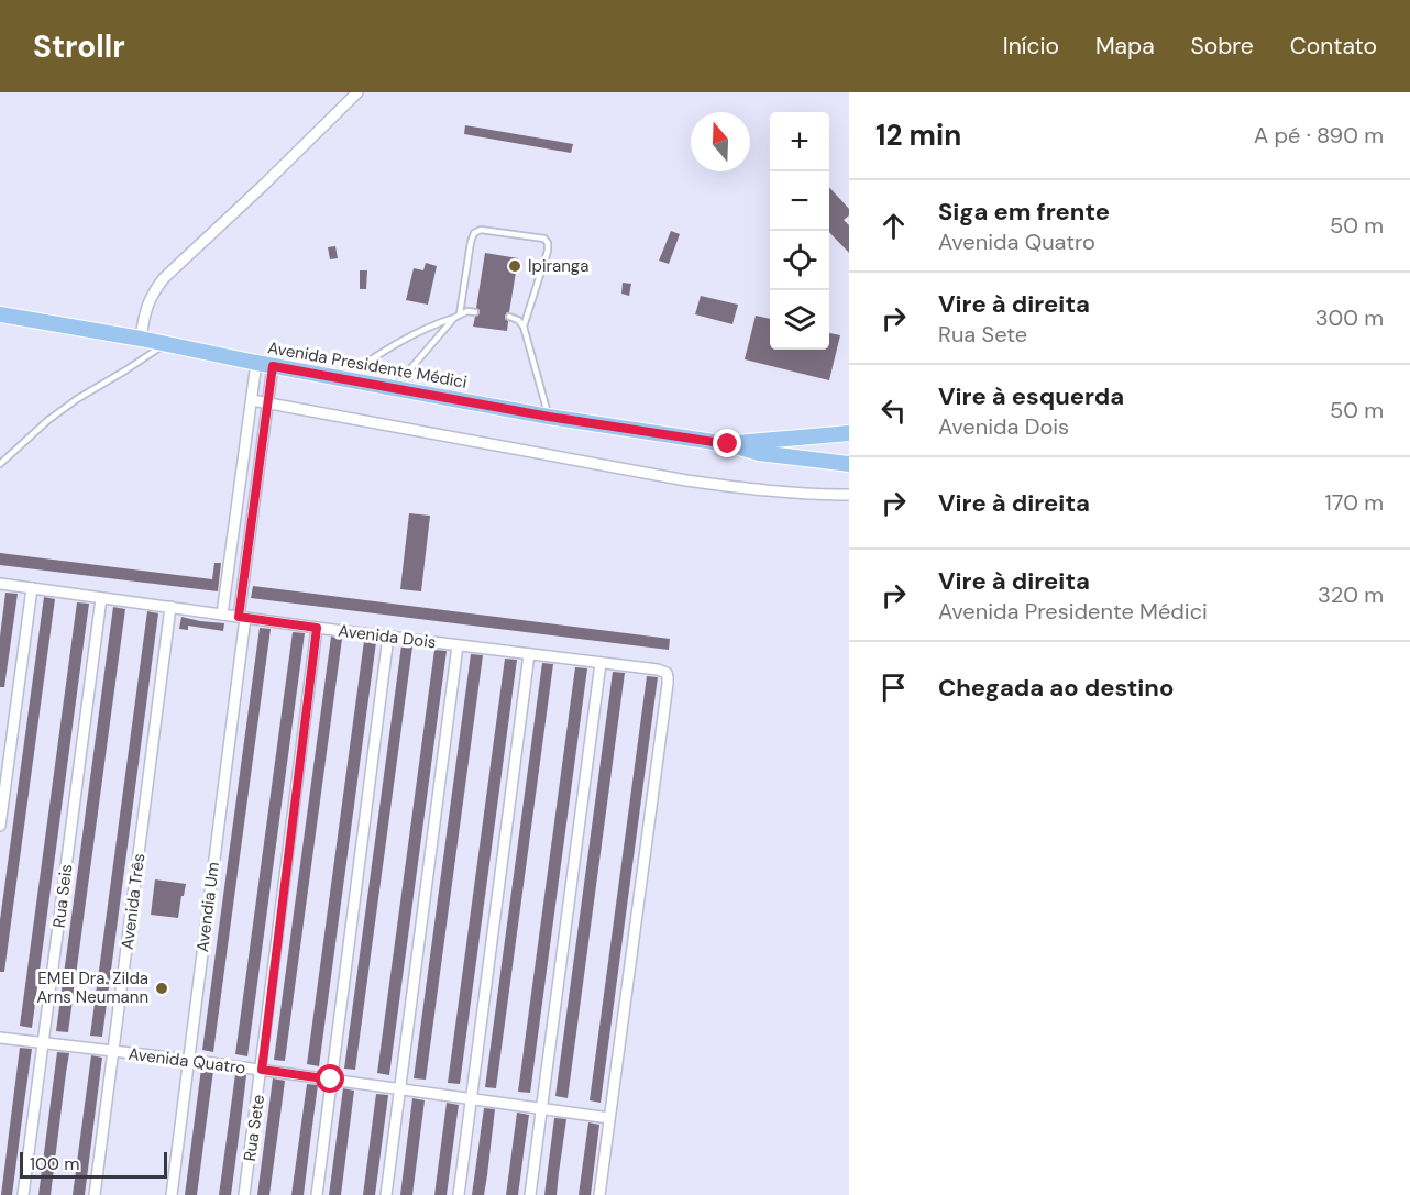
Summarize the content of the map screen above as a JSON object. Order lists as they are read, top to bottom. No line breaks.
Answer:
{"streets":{"main road":["Avenida Presidente Médici"],"street":["Avenida Dois","Rua Seis","Avenida Três","Avendia Um","Avenida Quatro","Rua Sete"]},"crossings":[["Avenida Presidente Médici","Avendia Um"],["Avenida Dois","Rua Seis"],["Avenida Dois","Avenida Três"],["Avenida Dois","Avendia Um"],["Avenida Dois","Avenida Quatro"],["Avenida Dois","Rua Sete"],["Rua Seis","Avenida Quatro"],["Avenida Três","Avenida Quatro"],["Avendia Um","Avenida Quatro"],["Avenida Quatro","Rua Sete"]],"places":["Ipiranga","EMEI Dra. Zilda Arns Neumann"],"scale_bar":"100 m","north":"top","page":{"header":"Strollr","nav":["Início","Mapa","Sobre","Contato"],"heading":["12 min","A pé · 890 m"],"map_buttons":["+","−"],"list":[["Siga em frente","Avenida Quatro","50 m"],["Vire à direita","Rua Sete","300 m"],["Vire à esquerda","Avenida Dois","50 m"],["Vire à direita","170 m"],["Vire à direita","Avenida Presidente Médici","320 m"],"Chegada ao destino"],"scale":"100 m"}}
